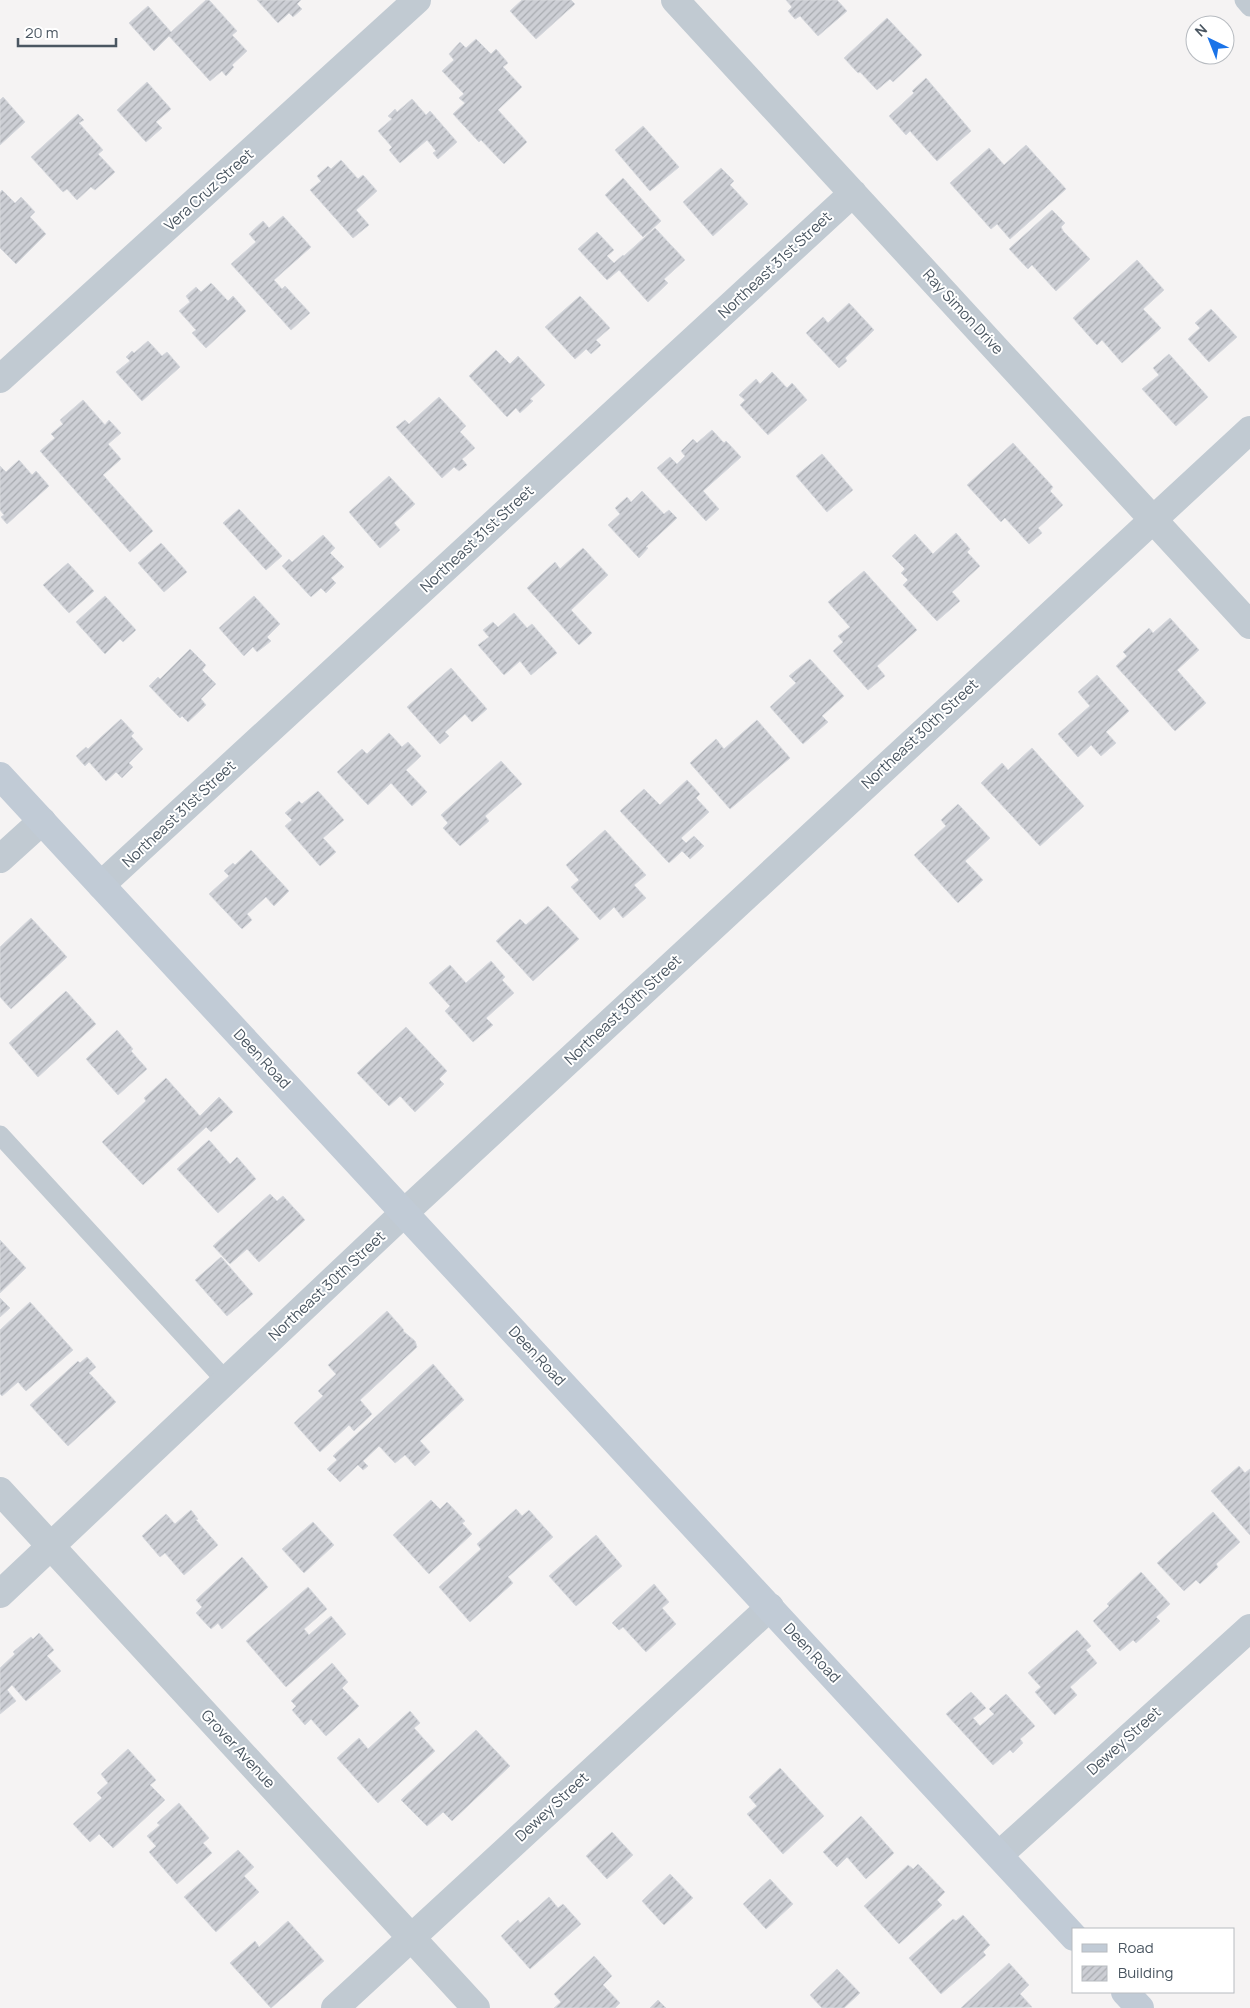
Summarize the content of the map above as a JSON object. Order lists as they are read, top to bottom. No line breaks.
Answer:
{"streets":{"street":["Vera Cruz Street","Northeast 31st Street","Ray Simon Drive","Northeast 30th Street","Deen Road","Dewey Street","Grover Avenue"]},"crossings":[["Northeast 31st Street","Ray Simon Drive"],["Northeast 31st Street","Deen Road"],["Ray Simon Drive","Northeast 30th Street"],["Northeast 30th Street","Deen Road"],["Northeast 30th Street","Grover Avenue"],["Deen Road","Dewey Street"],["Dewey Street","Grover Avenue"]],"legend":["Road","Building"],"scale_bar":"20 m","north":"top left"}
